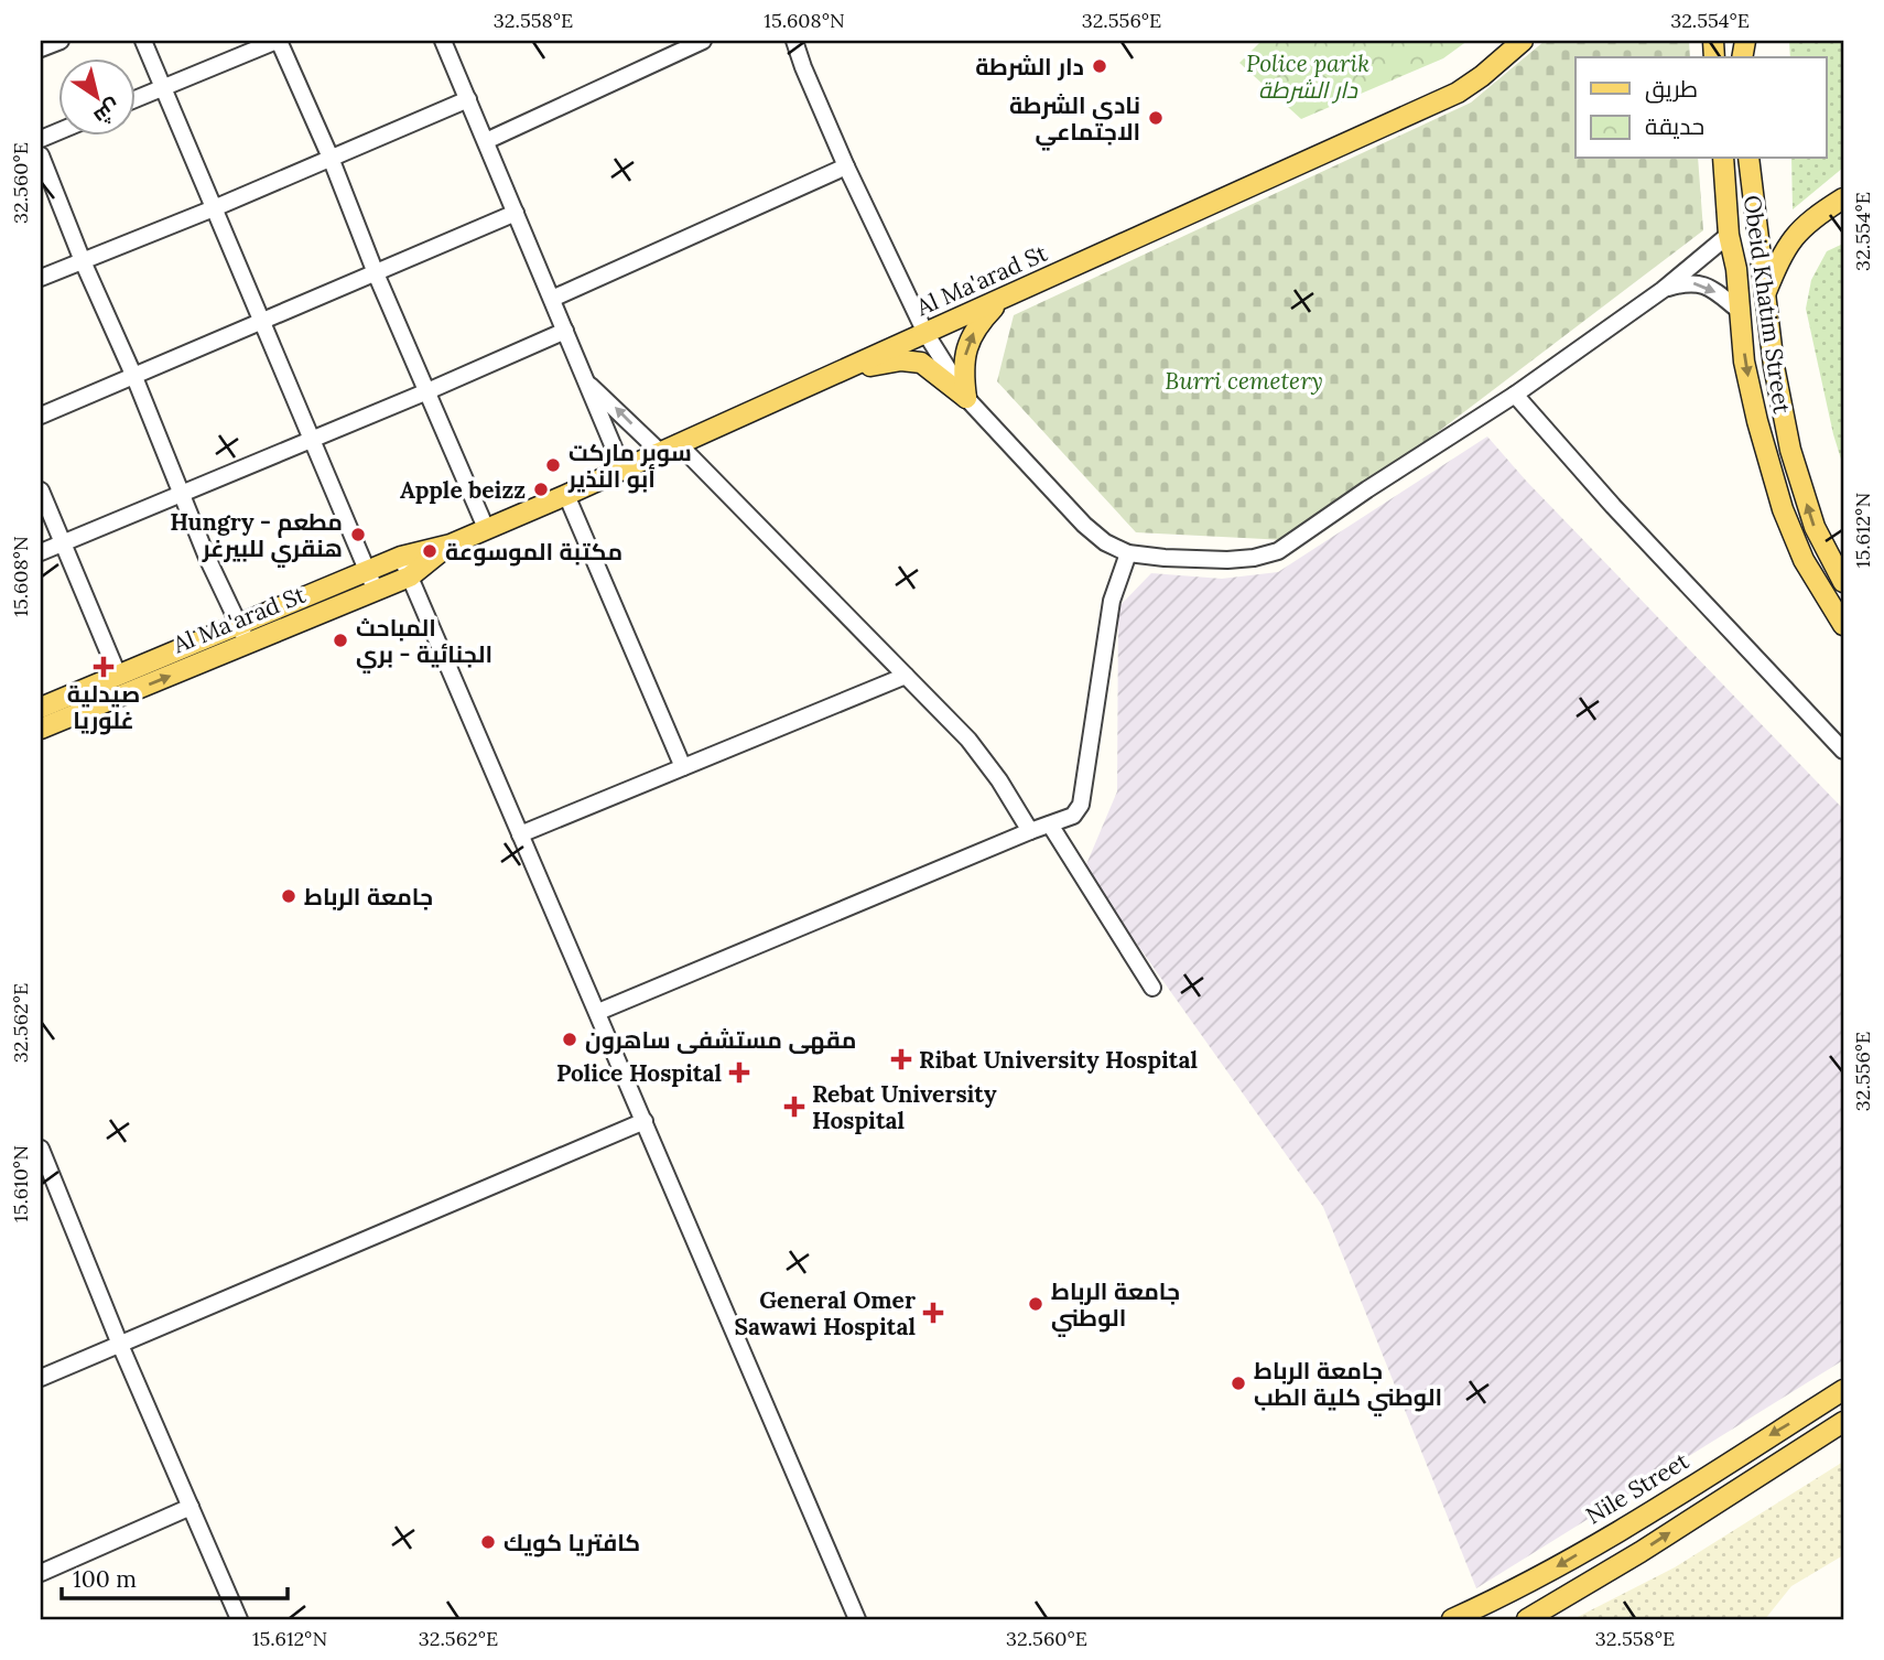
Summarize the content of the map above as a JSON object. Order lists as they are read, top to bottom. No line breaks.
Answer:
{"streets":{"main road":["Al Ma'arad St","Obeid Khatim Street","Nile Street"]},"parks":["Police parik دار الشرطة","Burri cemetery"],"places":{"other":["دار الشرطة","نادي الشرطة الاجتماعي","سوبر ماركت أبو النذير","Apple beizz","Hungry - مطعم هنقري للبيرغر","مكتبة الموسوعة","المباحث الجنائية - بري","جامعة الرباط","مقهى مستشفى ساهرون","جامعة الرباط الوطني","جامعة الرباط الوطني كلية الطب","كافتريا كويك"],"health":["صيدلية غلوريا","Ribat University Hospital","Police Hospital","Rebat University Hospital","General Omer Sawawi Hospital"]},"legend":["طريق","حديقة"],"scale_bar":"100 m","north":"bottom right","coordinates":["32.558°E","15.608°N","32.556°E","32.554°E","32.560°E","15.612°N","32.562°E","15.610°N"]}
